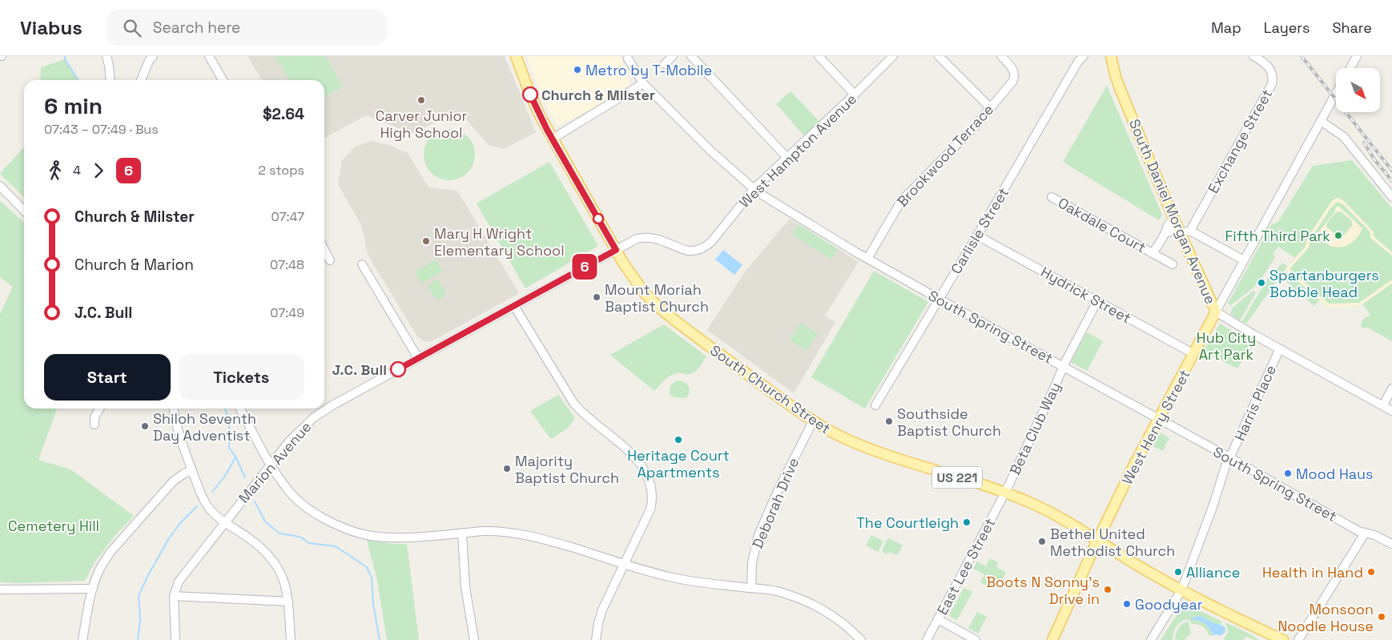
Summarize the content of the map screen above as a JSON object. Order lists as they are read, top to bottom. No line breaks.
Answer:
{"streets":{"main road":["South Daniel Morgan Avenue","South Church Street","West Henry Street","US 221"],"street":["Exchange Street","West Hampton Avenue","Brookwood Terrace","Oakdale Court","Carlisle Street","Hydrick Street","South Spring Street","Harris Place","Beta Club Way","Marion Avenue","Deborah Drive","East Lee Street"]},"crossings":[["Exchange Street","South Daniel Morgan Avenue"],["Exchange Street","Oakdale Court"],["West Hampton Avenue","South Spring Street"],["West Hampton Avenue","South Church Street"],["West Hampton Avenue","Marion Avenue"],["Brookwood Terrace","South Spring Street"],["South Daniel Morgan Avenue","Oakdale Court"],["South Daniel Morgan Avenue","Harris Place"],["South Daniel Morgan Avenue","West Henry Street"],["Carlisle Street","Hydrick Street"],["Carlisle Street","South Spring Street"],["Hydrick Street","West Henry Street"],["Hydrick Street","Beta Club Way"],["South Spring Street","Harris Place"],["South Spring Street","West Henry Street"],["South Spring Street","Beta Club Way"],["South Church Street","Harris Place"],["South Church Street","West Henry Street"],["South Church Street","Beta Club Way"],["South Church Street","Marion Avenue"],["South Church Street","Deborah Drive"],["South Church Street","East Lee Street"],["Beta Club Way","East Lee Street"]],"parks":["Hub City Art Park","Cemetery Hill"],"places":["Metro by T-Mobile","Church & Milster","Carver Junior High School","Fifth Third Park","Mary H Wright Elementary School","Spartanburgers Bobble Head","Mount Moriah Baptist Church","J.C. Bull","Southside Baptist Church","Shiloh Seventh Day Adventist","Heritage Court Apartments","Majority Baptist Church","Mood Haus","The Courtleigh","Bethel United Methodist Church","Alliance","Health in Hand","Boots N Sonny's Drive in","Goodyear","Monsoon Noodle House"],"lines":["bus line 6"],"north":"bottom right","page":{"header":"Viabus","search":"Search here","nav":["Map","Layers","Share"],"on_map":"6","heading":["6 min","07:43 – 07:49 · Bus","$2.64"],"legs":["4","6","2 stops"],"list":[{"name":"Church & Milster","value":"07:47"},{"name":"Church & Marion","value":"07:48"},{"name":"J.C. Bull","value":"07:49"}],"buttons":["Start","Tickets"]}}
